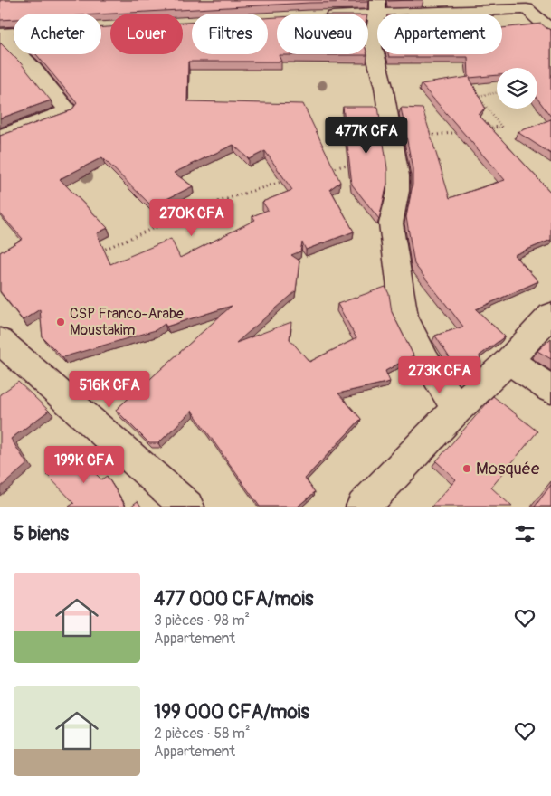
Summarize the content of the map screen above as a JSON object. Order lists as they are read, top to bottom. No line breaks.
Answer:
{"places":["CSP Franco-Arabe Moustakim","Mosquée"],"page":{"chip":["Acheter","Louer","Filtres","Nouveau","Appartement"],"price":["477K CFA","270K CFA","273K CFA","516K CFA","199K CFA"],"heading":"5 biens","list":[{"name":"477 000 CFA/mois","note":"3 pièces · 98 m² · Appartement"},{"name":"199 000 CFA/mois","note":"2 pièces · 58 m² · Appartement"}]}}
